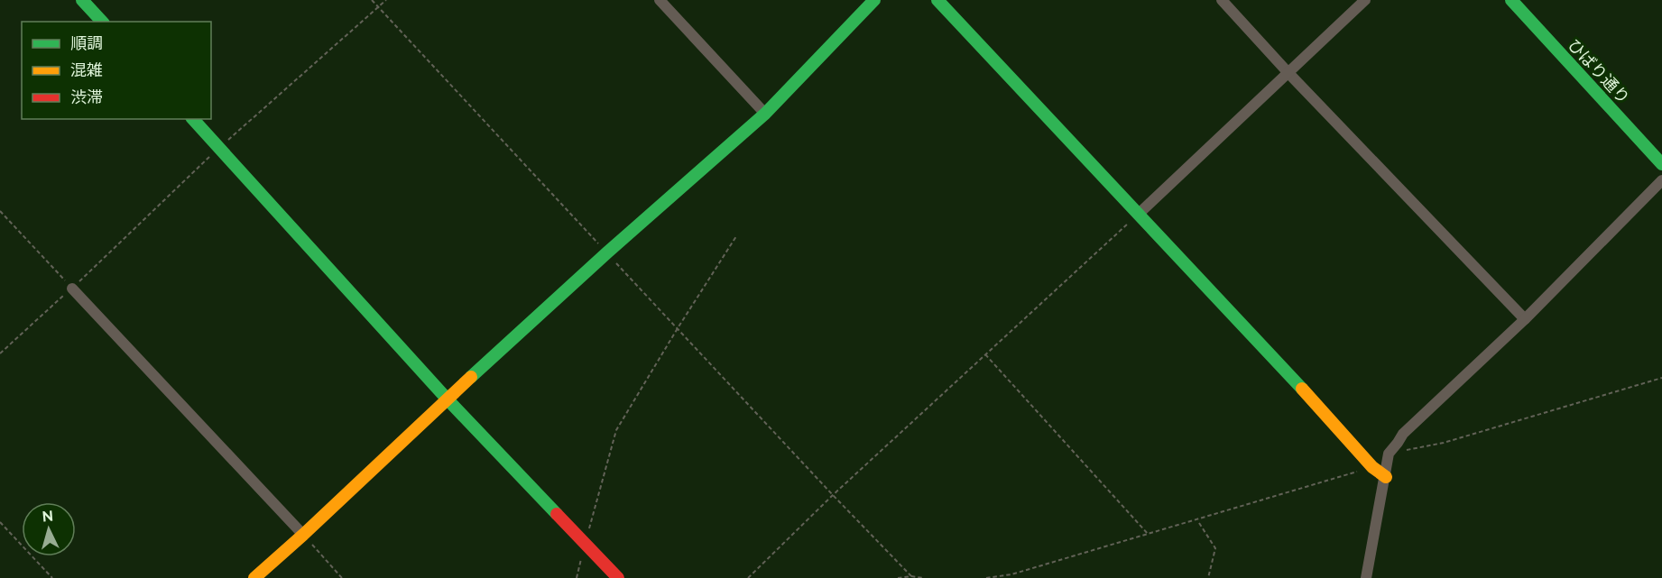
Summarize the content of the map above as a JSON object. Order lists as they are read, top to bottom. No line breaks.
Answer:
{"streets":{"street":["ひばり通り"]},"legend":["順調","混雑","渋滞"],"north":"top"}
